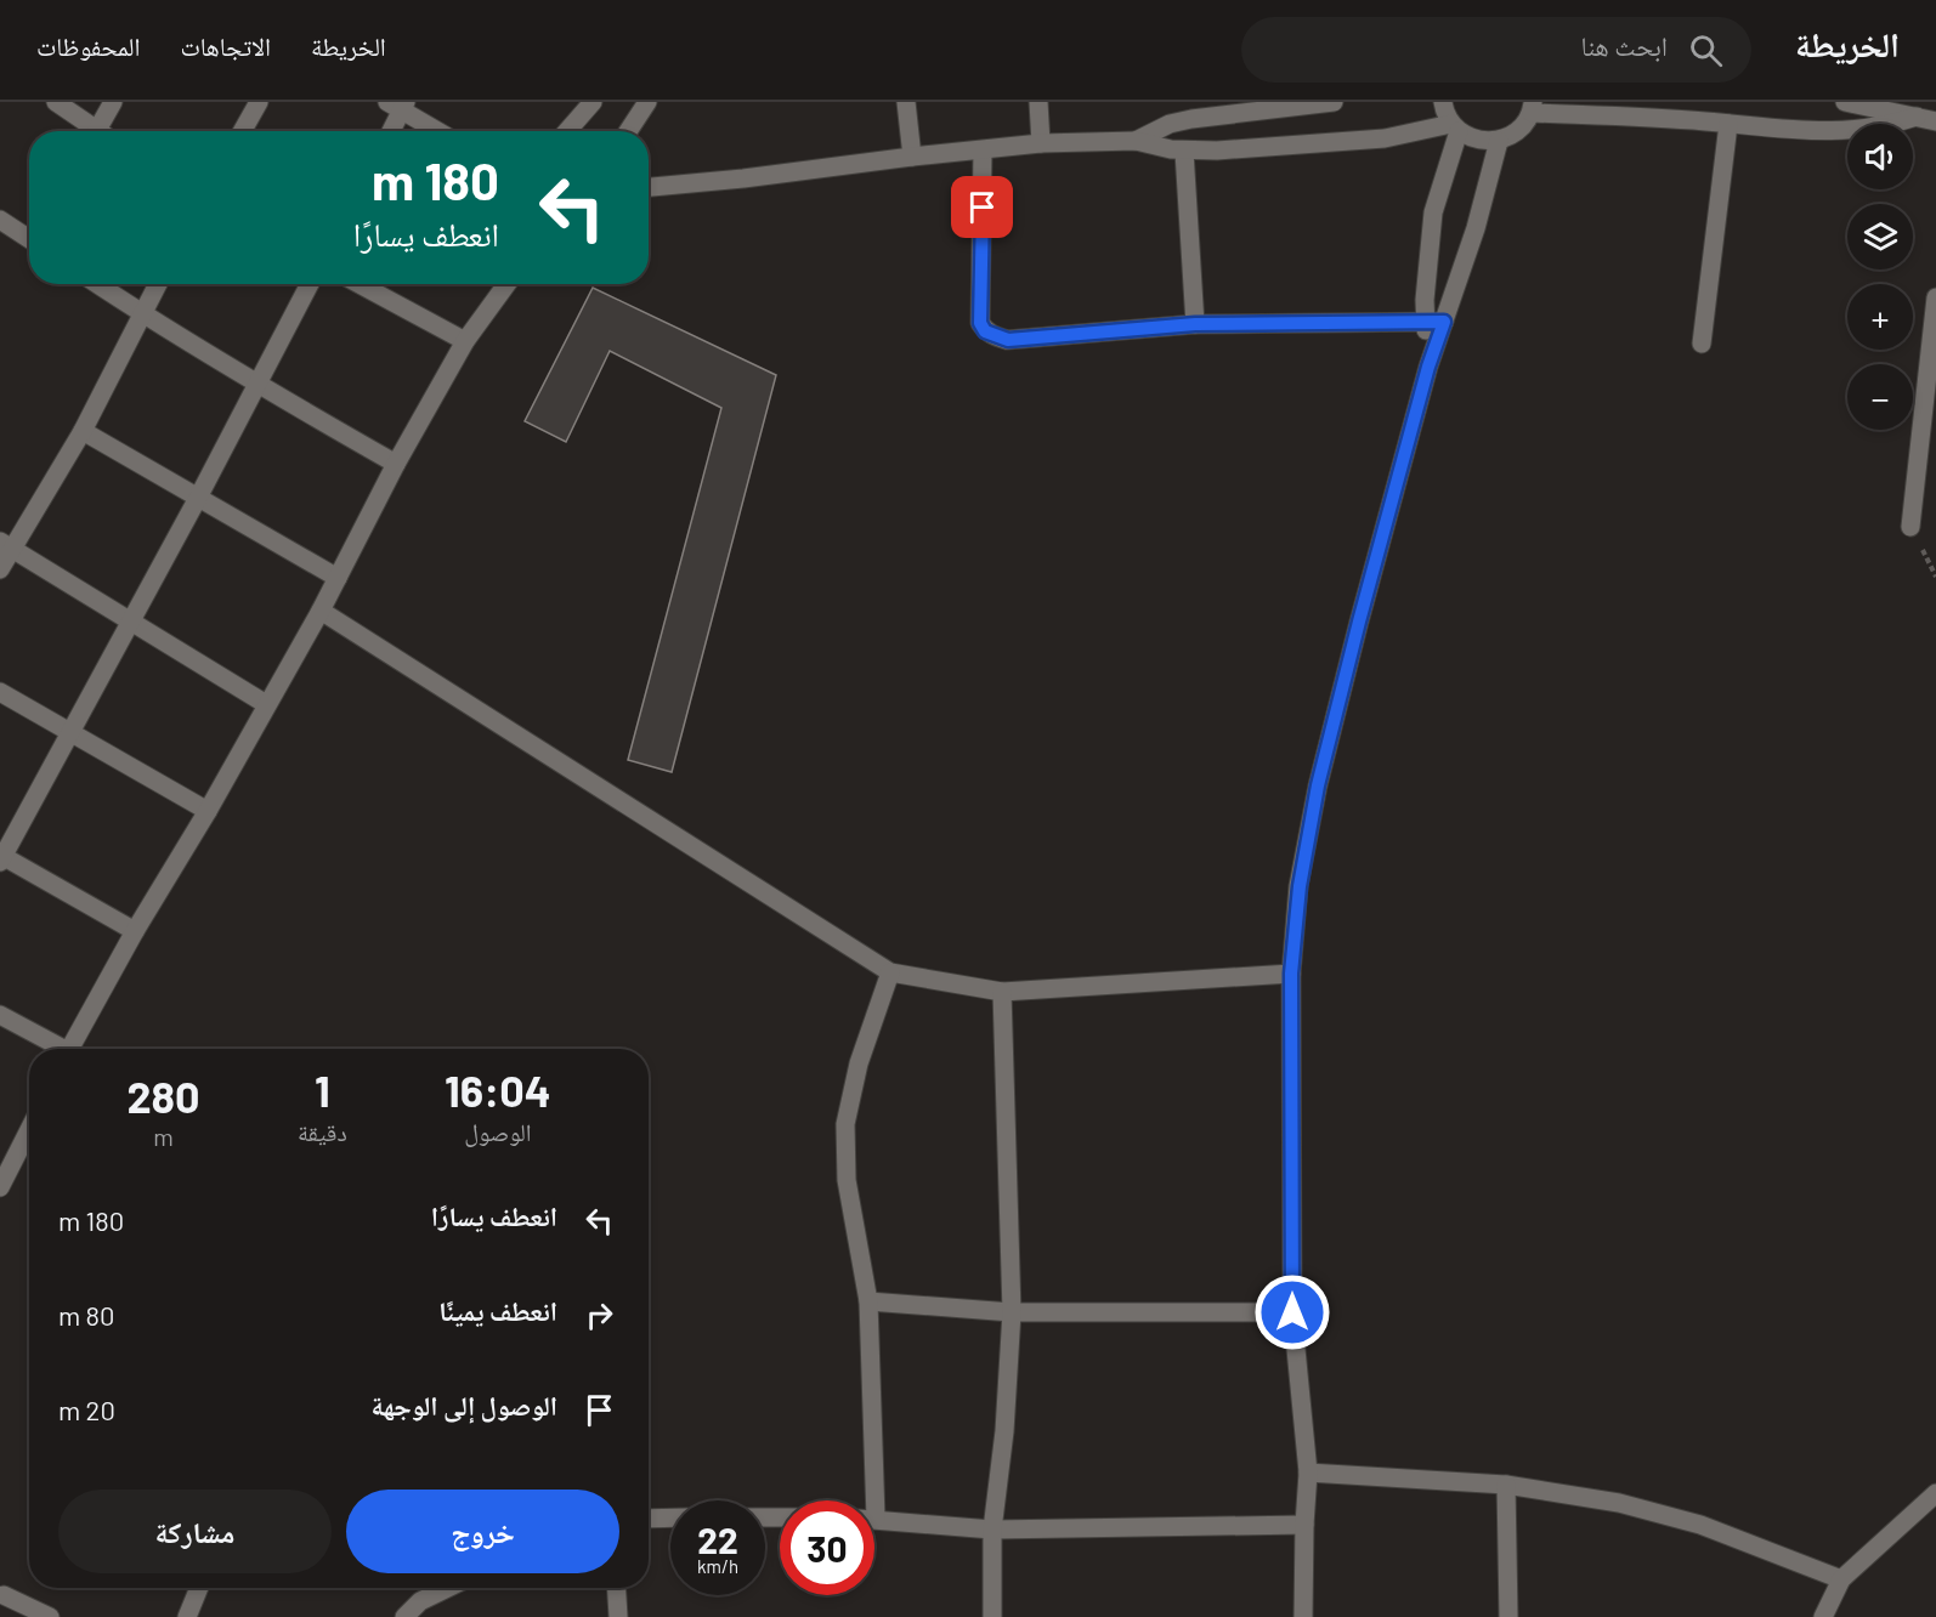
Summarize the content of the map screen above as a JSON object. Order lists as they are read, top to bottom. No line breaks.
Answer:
{"page":{"header":"الخريطة","search":"ابحث هنا","nav":["الخريطة","الاتجاهات","المحفوظات"],"map_buttons":["+","−"],"turn":["180 m","انعطف يسارًا"],"eta":["16:04","الوصول","1","دقيقة","280","m"],"list":[{"name":"انعطف يسارًا","value":"180 m"},{"name":"انعطف يمينًا","value":"80 m"},{"name":"الوصول إلى الوجهة","value":"20 m"}],"buttons":["خروج","مشاركة"],"speed":"22 km/h","limit":"30"}}
